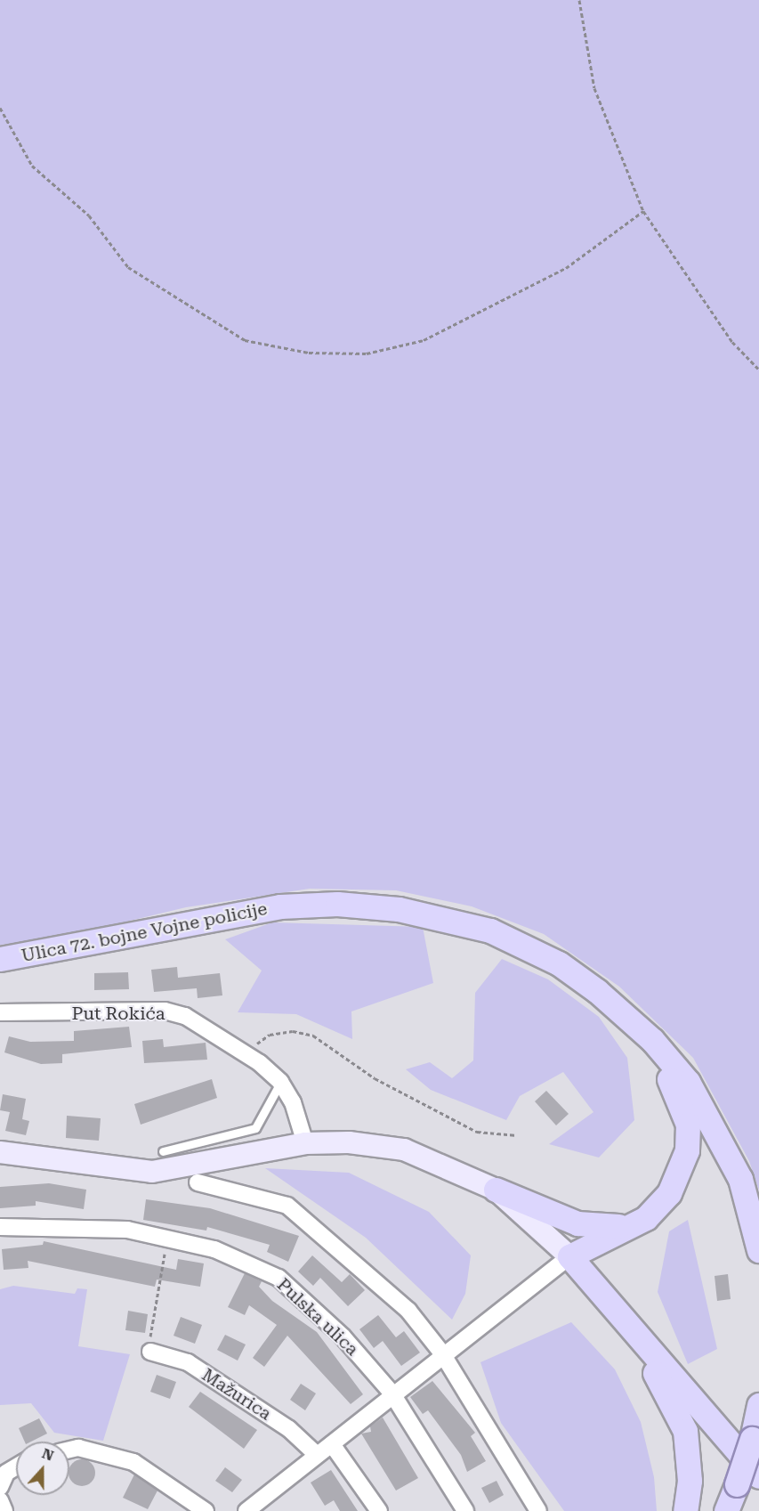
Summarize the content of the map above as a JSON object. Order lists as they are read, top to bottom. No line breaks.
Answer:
{"streets":{"main road":["Ulica 72. bojne Vojne policije"],"street":["Put Rokića","Pulska ulica","Mažurica"]},"north":"top"}
